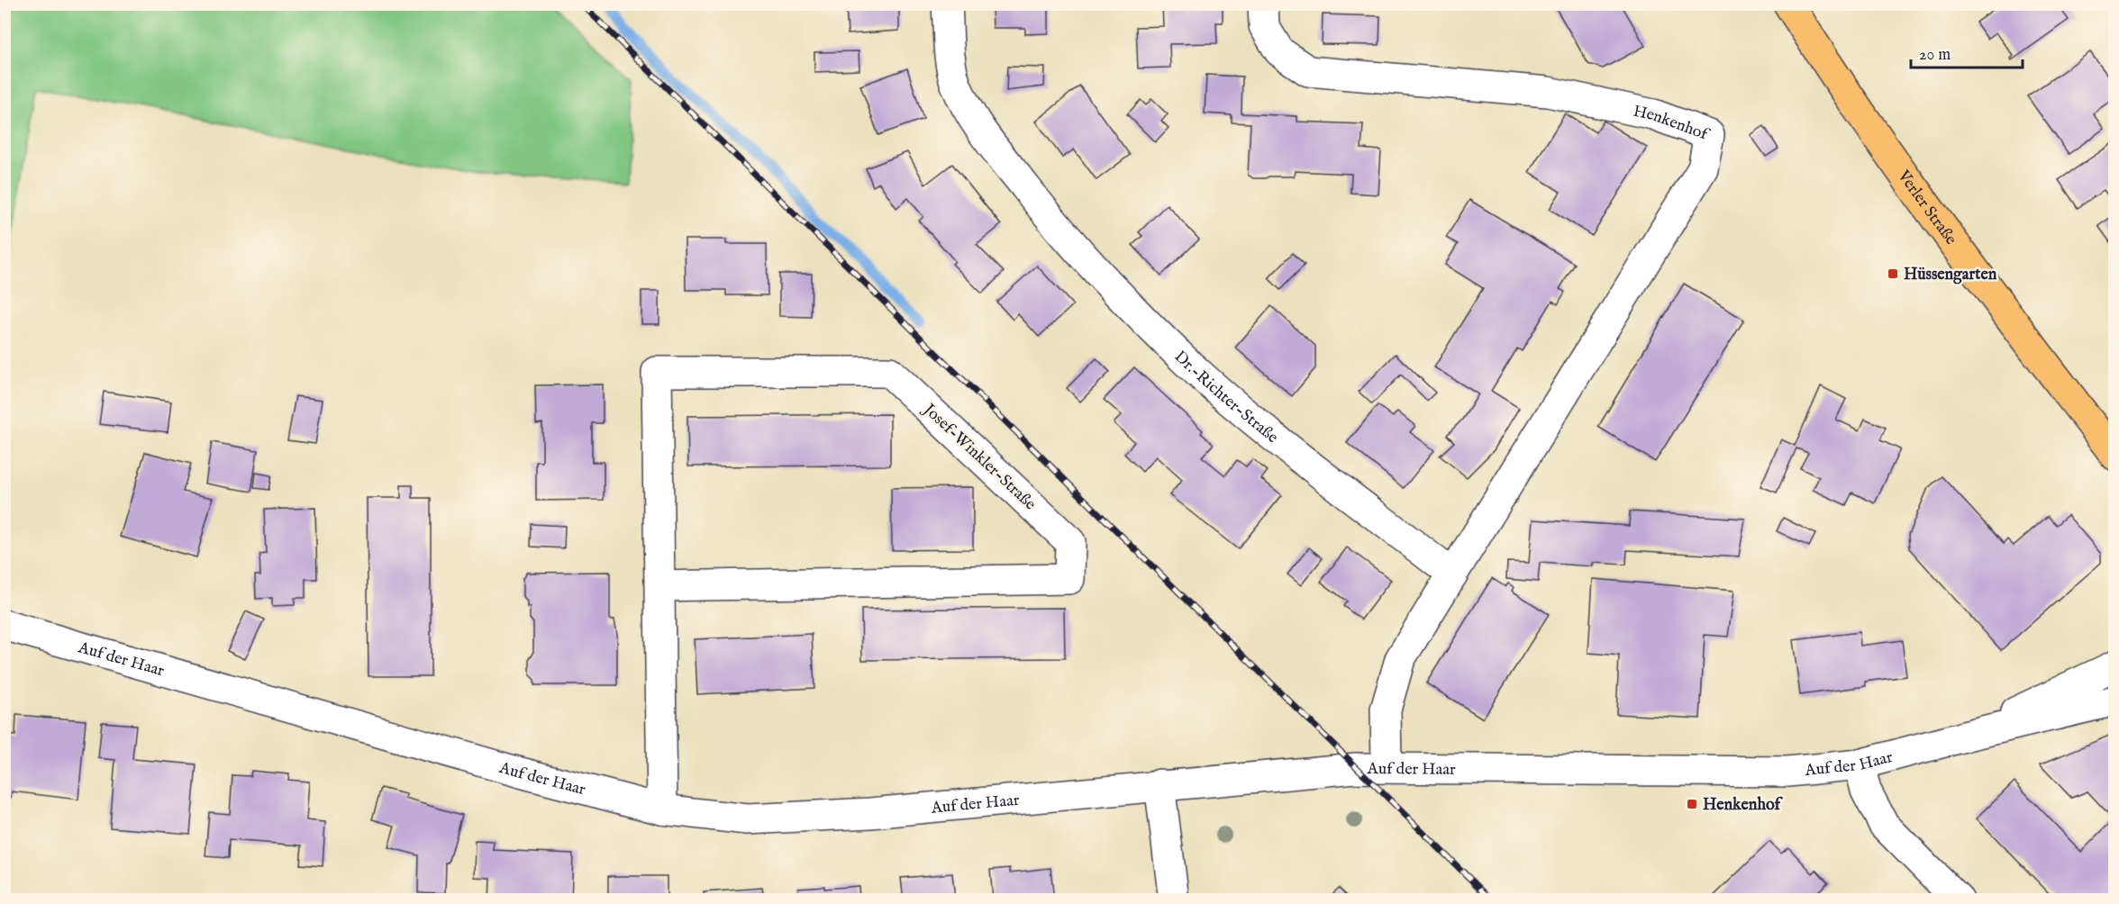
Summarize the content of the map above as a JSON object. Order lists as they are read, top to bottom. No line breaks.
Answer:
{"streets":{"main road":["Verler Straße"],"street":["Henkenhof","Dr.-Richter-Straße","Josef-Winkler-Straße","Auf der Haar"]},"crossings":[["Henkenhof","Dr.-Richter-Straße"],["Josef-Winkler-Straße","Auf der Haar"]],"places":{"transit":["Hüssengarten","Henkenhof"]},"scale_bar":"20 m"}
